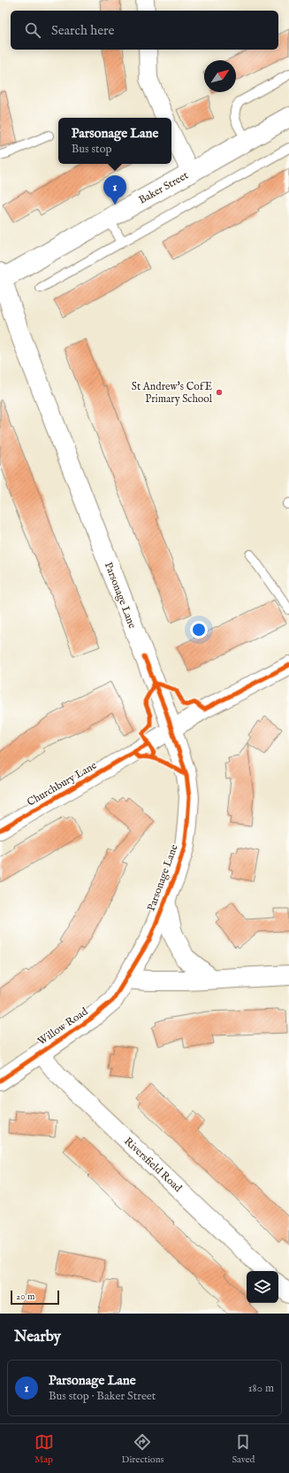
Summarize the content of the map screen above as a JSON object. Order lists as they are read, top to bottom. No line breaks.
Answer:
{"streets":{"street":["Baker Street","Parsonage Lane","Churchbury Lane","Willow Road","Riversfield Road"]},"crossings":[["Baker Street","Parsonage Lane"],["Parsonage Lane","Churchbury Lane"],["Parsonage Lane","Willow Road"],["Willow Road","Riversfield Road"]],"places":["St Andrew's CofE Primary School"],"scale_bar":"20 m","north":"top right","page":{"search":"Search here","popup":["Parsonage Lane","Bus stop"],"pins":"1","scale":"20 m","heading":"Nearby","list":[{"mark":"1","name":"Parsonage Lane","note":"Bus stop · Baker Street","value":"180 m"}],"nav":["Map","Directions","Saved"]}}
